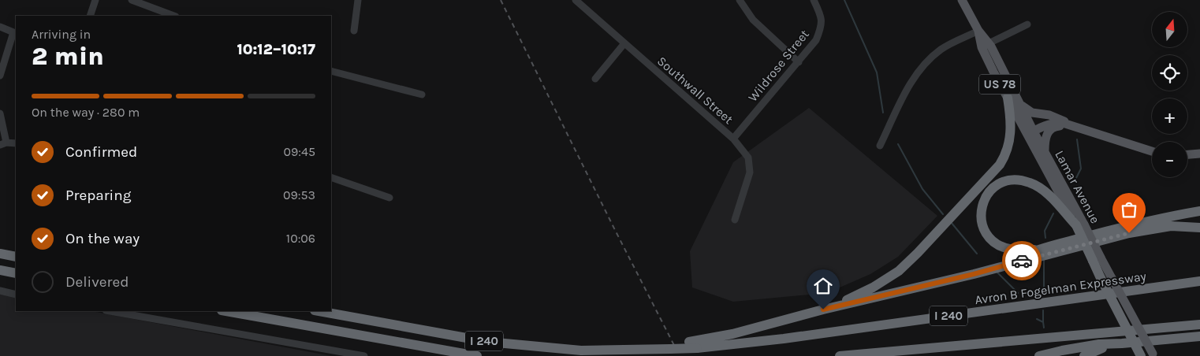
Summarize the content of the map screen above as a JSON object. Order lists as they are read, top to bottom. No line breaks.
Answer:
{"streets":{"highway":["US 78","Lamar Avenue","Avron B Fogelman Expressway","I 240"],"street":["Wildrose Street","Southwall Street"]},"crossings":[["Wildrose Street","Southwall Street"]],"north":"top","page":{"map_buttons":["+","−"],"heading":["2 min","Arriving in","10:12–10:17"],"bar":"On the way · 280 m","list":[["Confirmed","09:45"],["Preparing","09:53"],["On the way","10:06"],"Delivered"]}}
